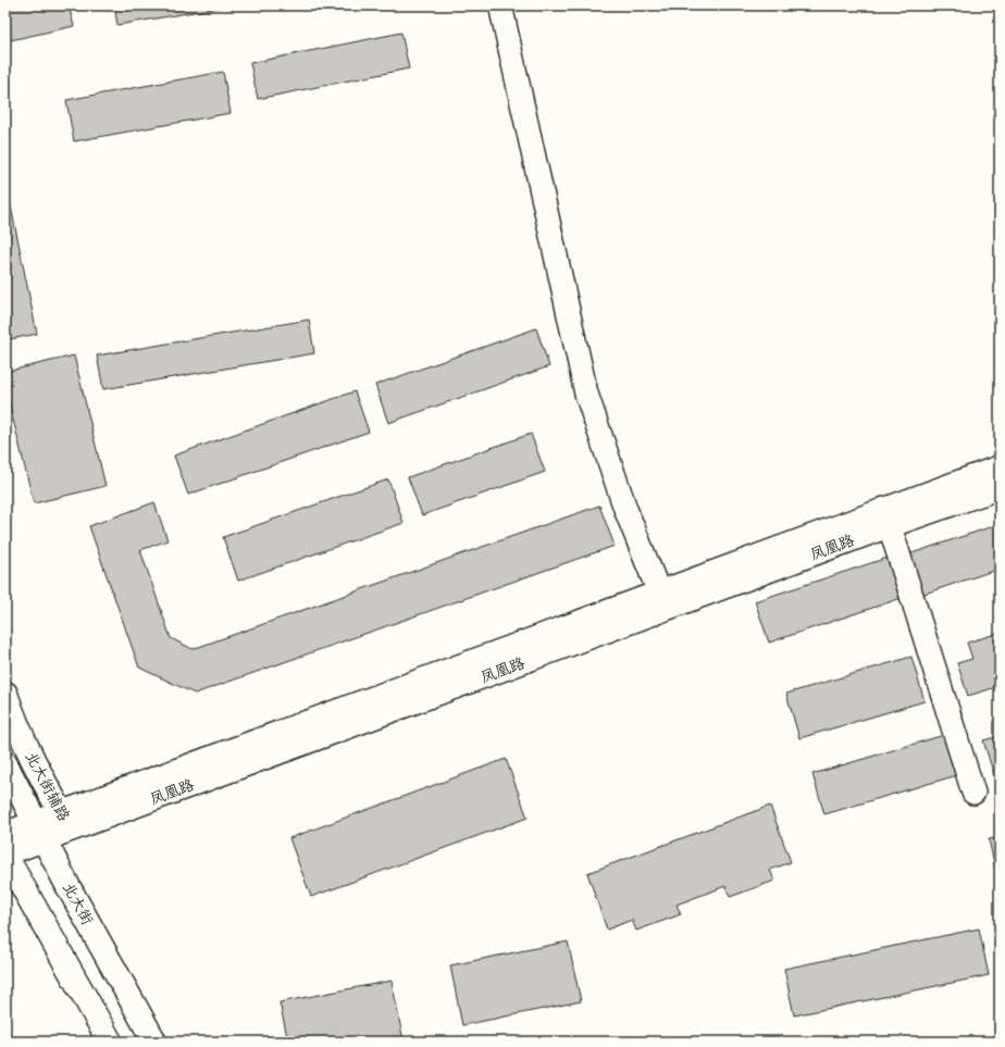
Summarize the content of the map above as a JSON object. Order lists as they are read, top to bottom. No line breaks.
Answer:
{"streets":{"street":["凤凰路","北大街辅路","北大街"]},"crossings":[["凤凰路","北大街辅路"],["凤凰路","北大街"]]}
